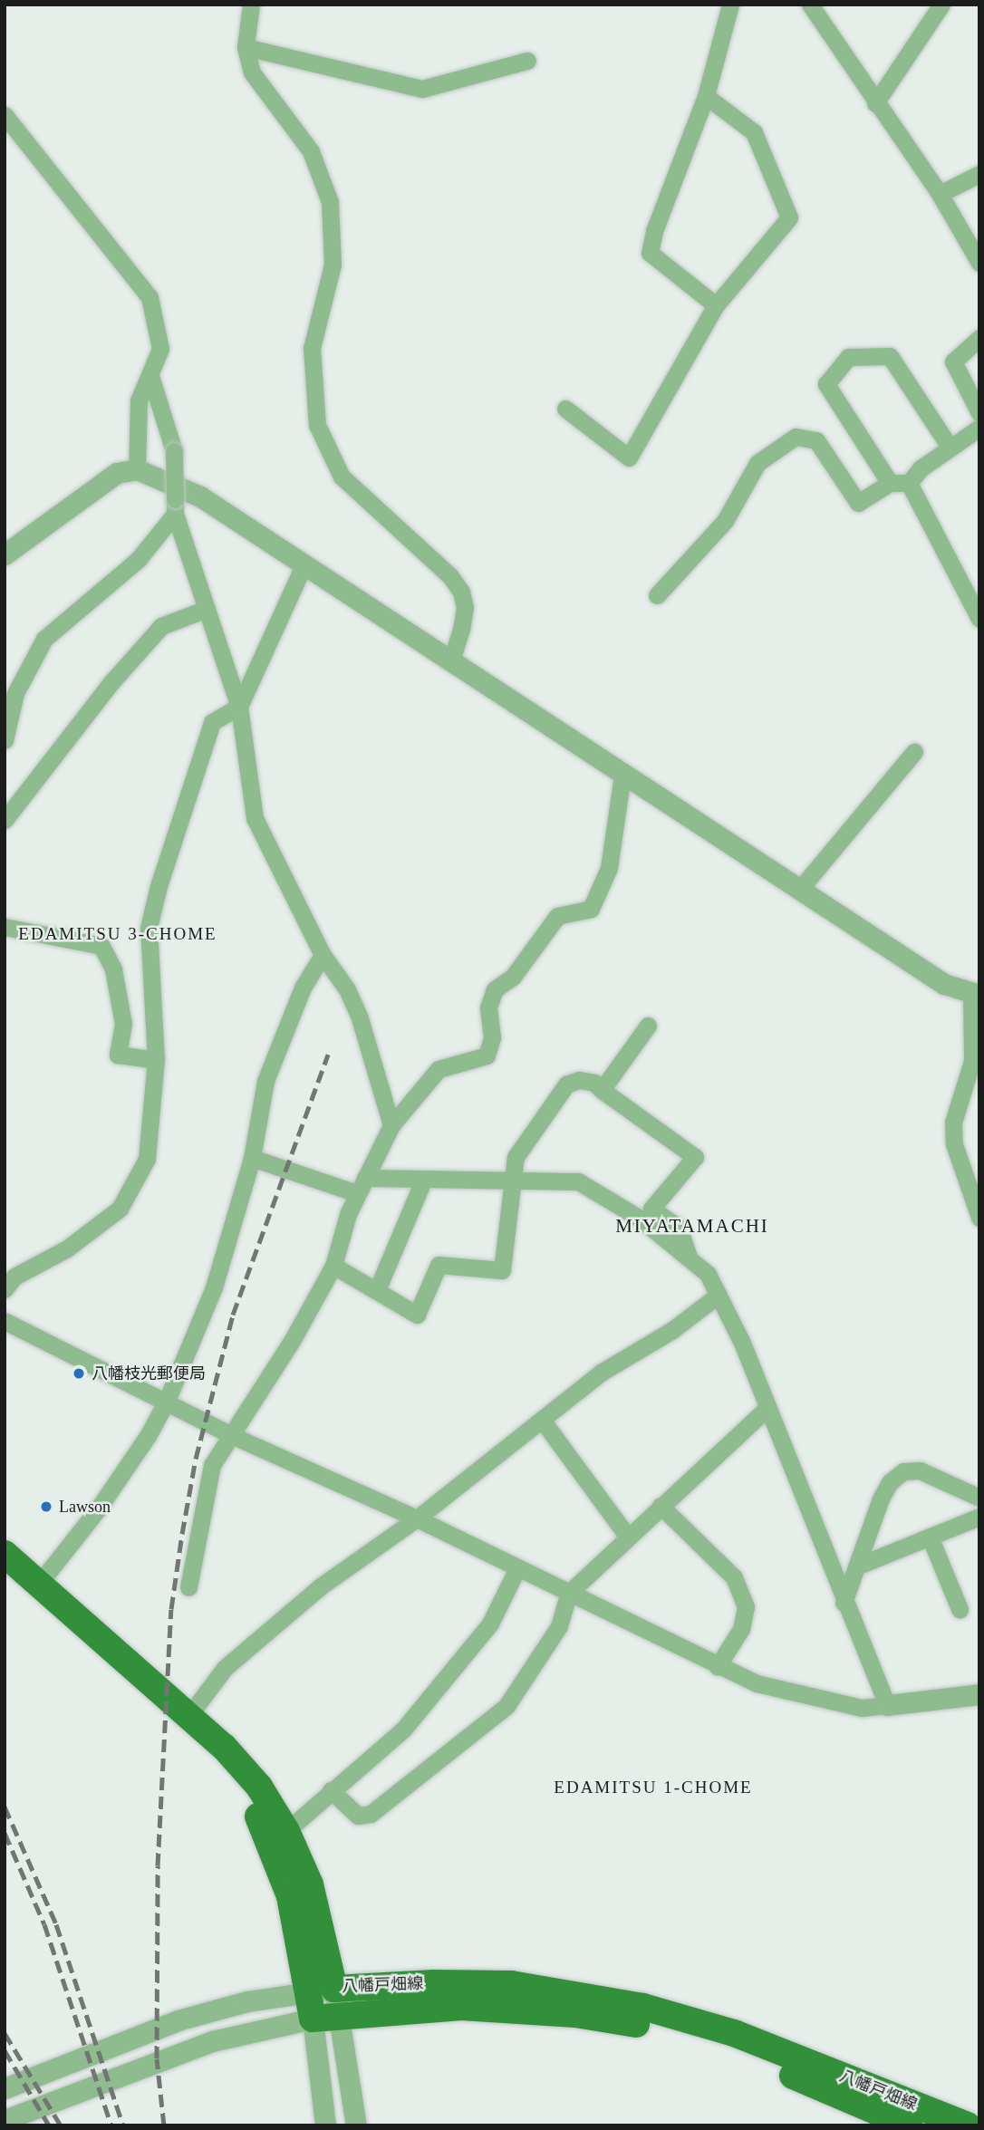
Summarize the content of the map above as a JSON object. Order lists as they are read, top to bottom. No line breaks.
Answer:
{"streets":{"main road":["八幡戸畑線"]},"districts":["EDAMITSU 3-CHOME","MIYATAMACHI","EDAMITSU 1-CHOME"],"places":["八幡枝光郵便局","Lawson"]}
